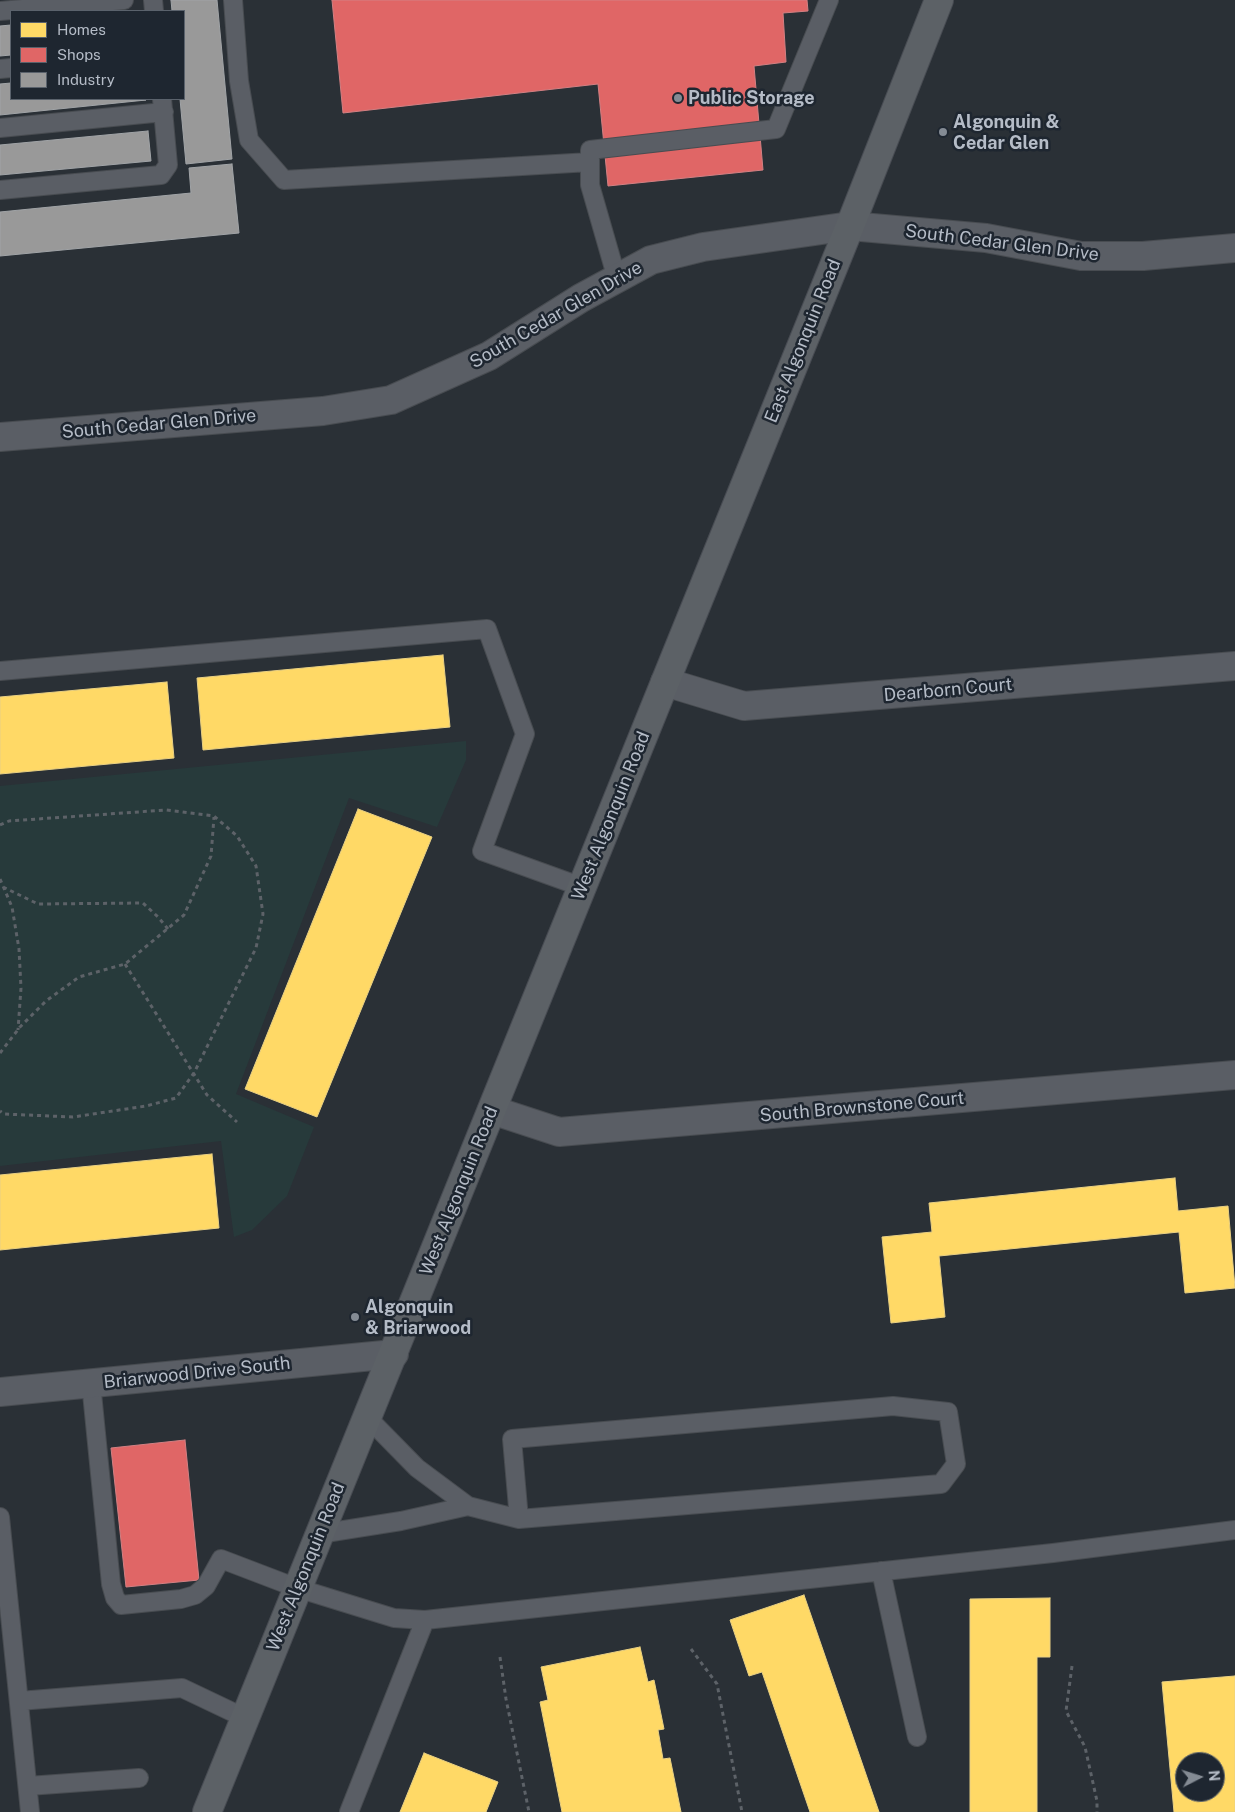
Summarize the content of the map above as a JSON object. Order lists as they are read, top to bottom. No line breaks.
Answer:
{"streets":{"main road":["East Algonquin Road","West Algonquin Road"],"street":["South Cedar Glen Drive","Dearborn Court","South Brownstone Court","Briarwood Drive South"]},"crossings":[["South Cedar Glen Drive","East Algonquin Road"],["East Algonquin Road","Dearborn Court"],["East Algonquin Road","West Algonquin Road"],["Dearborn Court","West Algonquin Road"],["West Algonquin Road","South Brownstone Court"],["West Algonquin Road","Briarwood Drive South"]],"places":["Public Storage","Algonquin & Cedar Glen","Algonquin & Briarwood"],"legend":["Homes","Shops","Industry"],"north":"right"}
